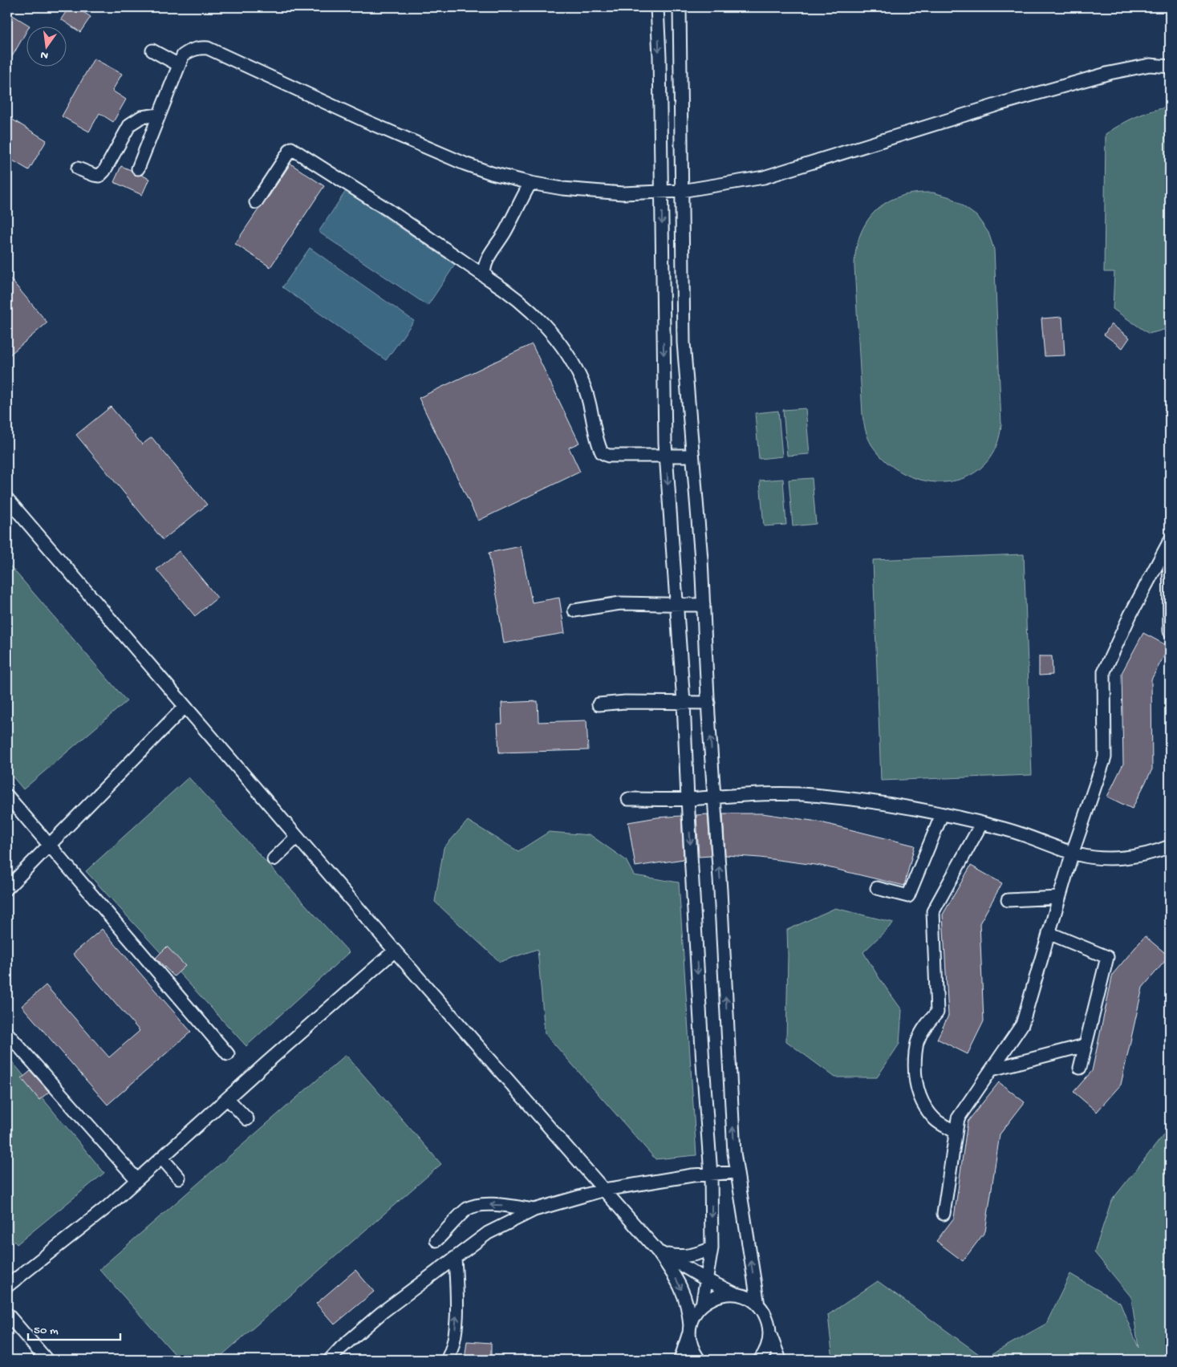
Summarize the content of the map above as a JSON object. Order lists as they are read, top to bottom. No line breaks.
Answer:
{"scale_bar":"50 m","north":"bottom"}
